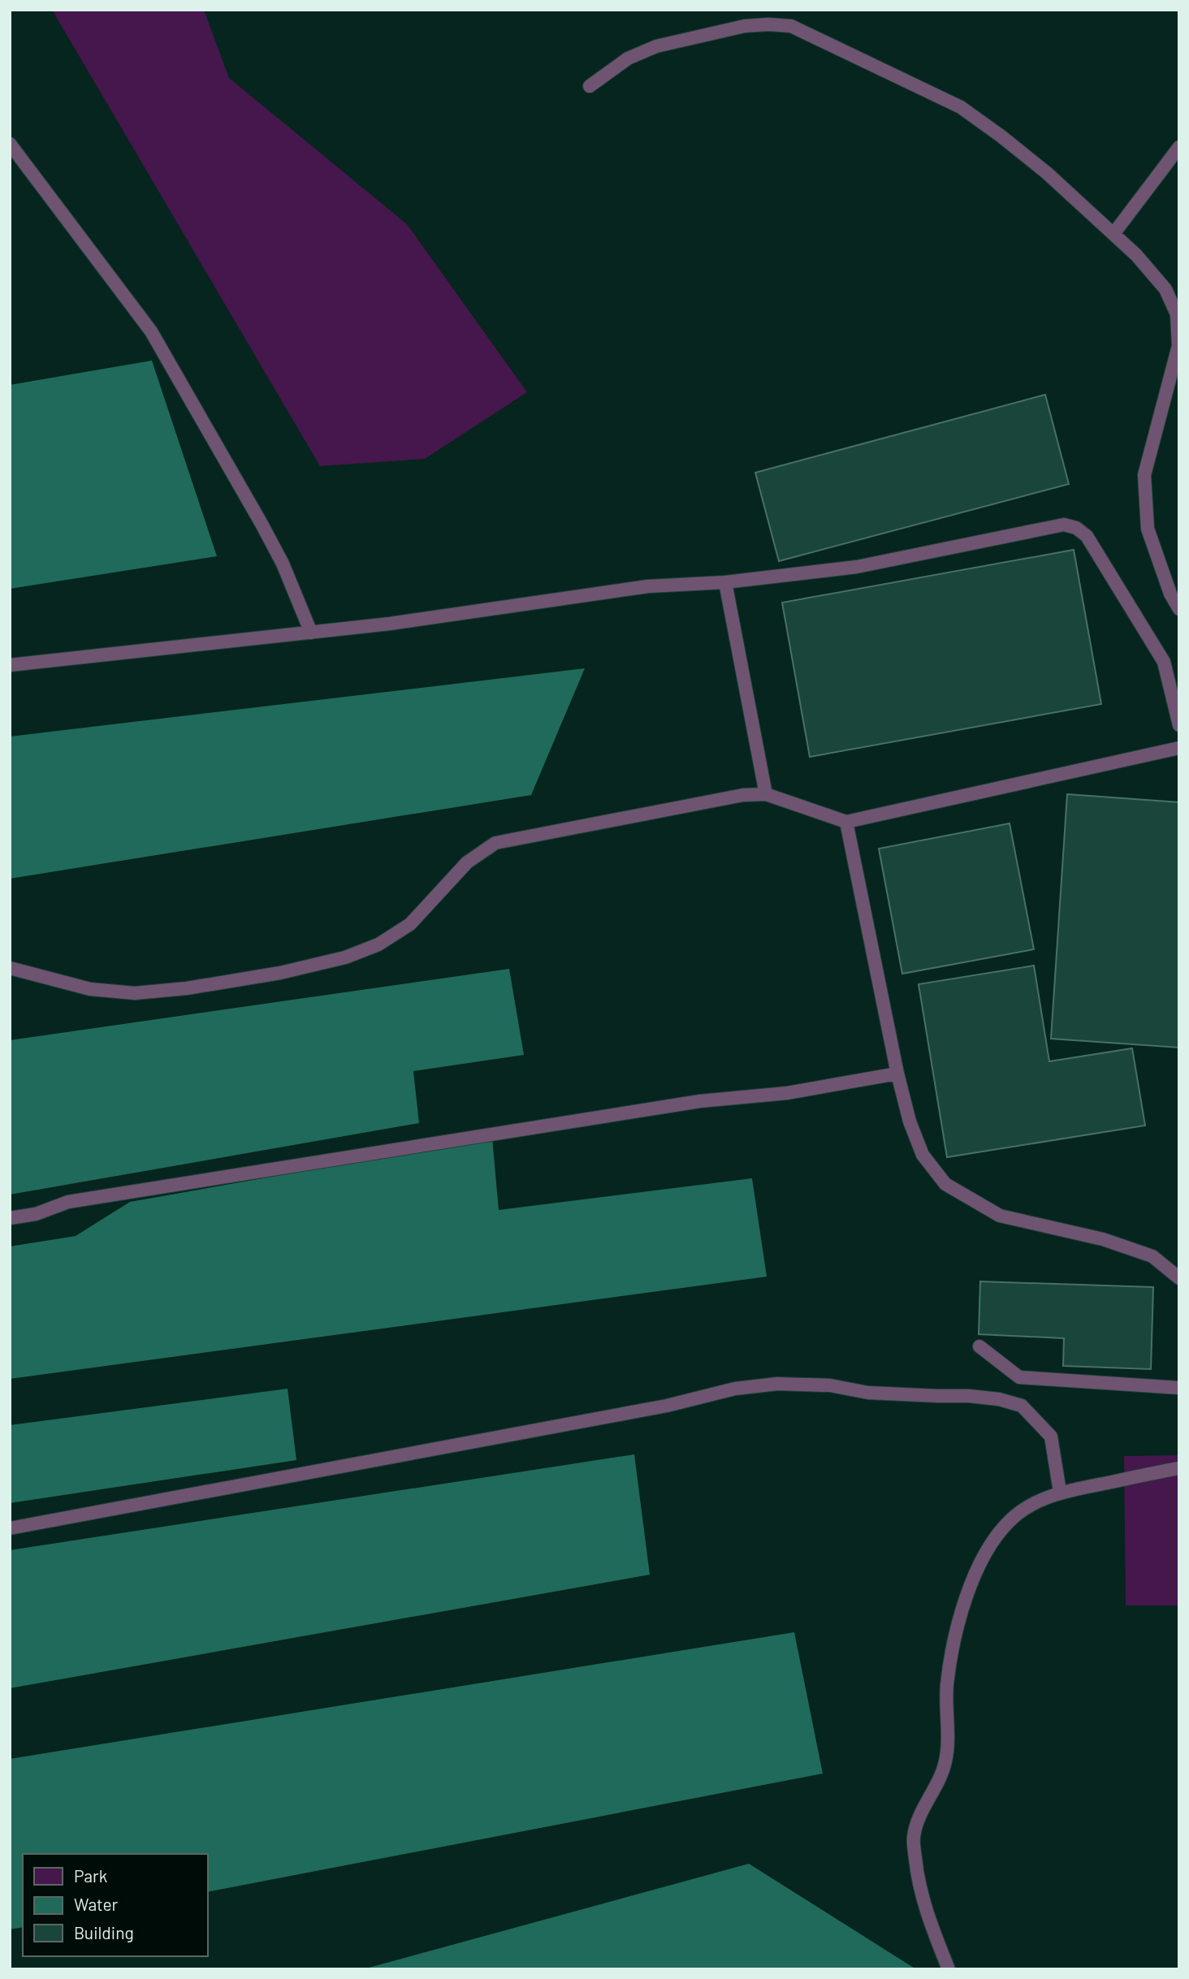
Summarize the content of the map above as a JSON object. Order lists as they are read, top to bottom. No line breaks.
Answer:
{"legend":["Park","Water","Building"]}
